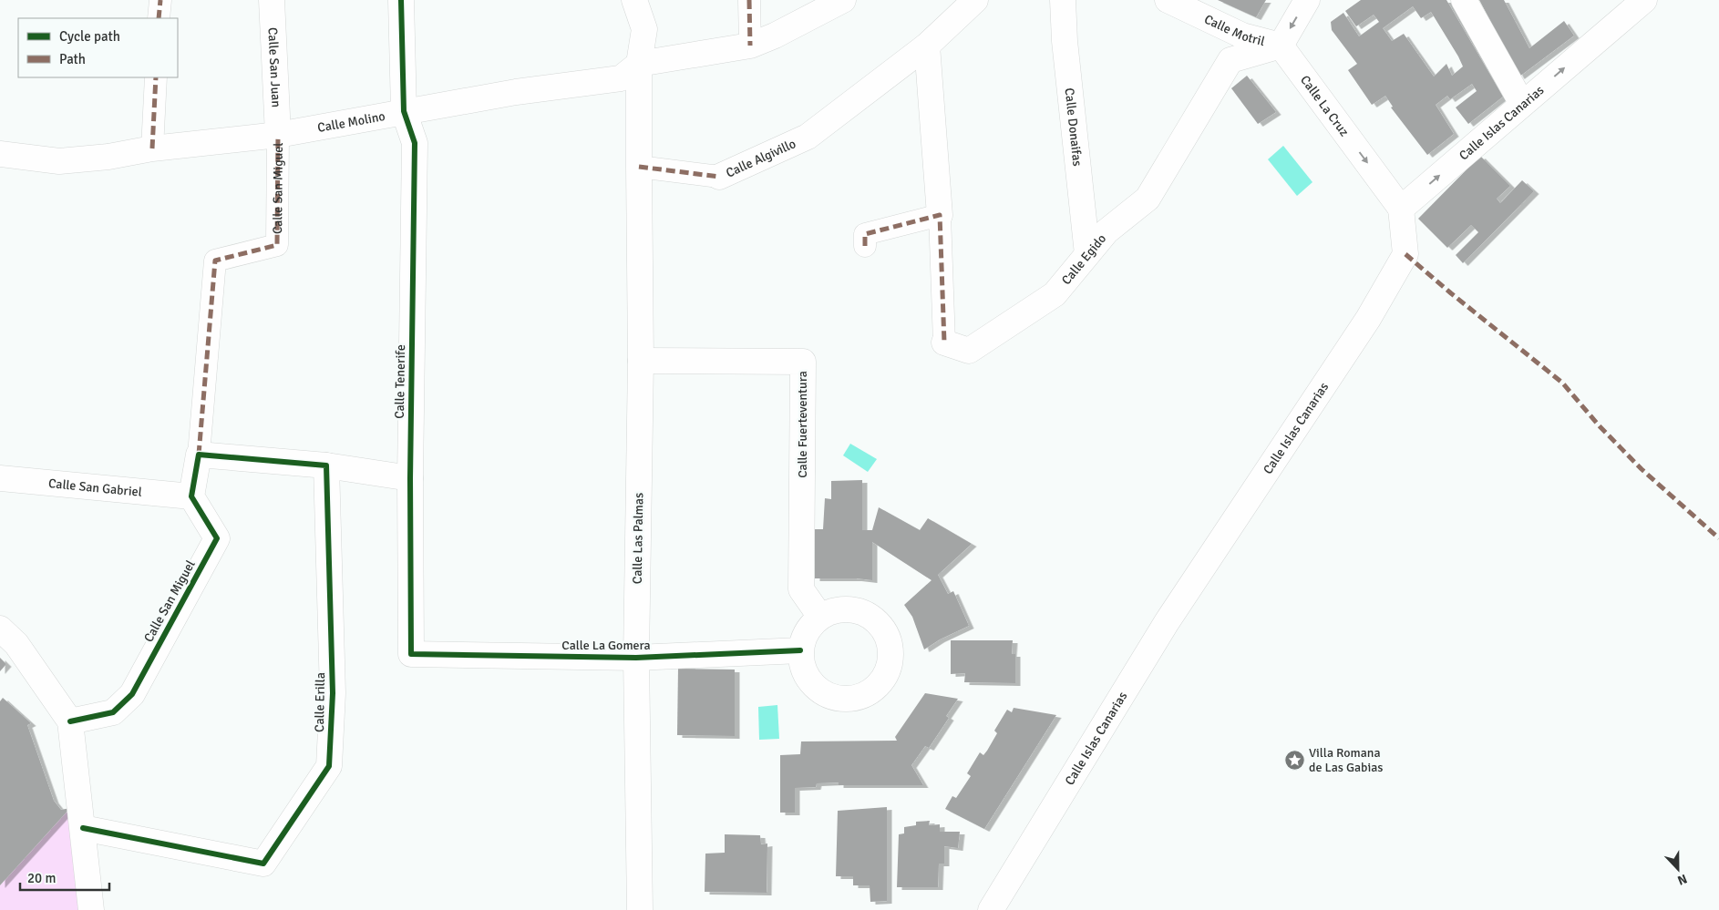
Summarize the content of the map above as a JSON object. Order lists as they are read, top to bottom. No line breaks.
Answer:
{"streets":{"street":["Calle Motril","Calle San Juan","Calle La Cruz","Calle Molino","Calle Islas Canarias","Calle Donaifas","Calle Algivillo","Calle San Miguel","Calle Egido","Calle Tenerife","Calle Fuerteventura","Calle San Gabriel","Calle Las Palmas","Calle La Gomera","Calle Erilla"]},"crossings":[["Calle Motril","Calle La Cruz"],["Calle Motril","Calle Egido"],["Calle San Juan","Calle Molino"],["Calle San Juan","Calle San Miguel"],["Calle La Cruz","Calle Islas Canarias"],["Calle La Cruz","Calle Egido"],["Calle Molino","Calle San Miguel"],["Calle Molino","Calle Tenerife"],["Calle Donaifas","Calle Egido"],["Calle Algivillo","Calle Egido"],["Calle Algivillo","Calle Las Palmas"],["Calle San Miguel","Calle San Gabriel"],["Calle Tenerife","Calle La Gomera"],["Calle Fuerteventura","Calle Las Palmas"],["Calle Fuerteventura","Calle La Gomera"],["Calle Las Palmas","Calle La Gomera"]],"places":{"place":["Villa Romana de Las Gabias"]},"legend":["Cycle path","Path"],"scale_bar":"20 m","north":"bottom"}
